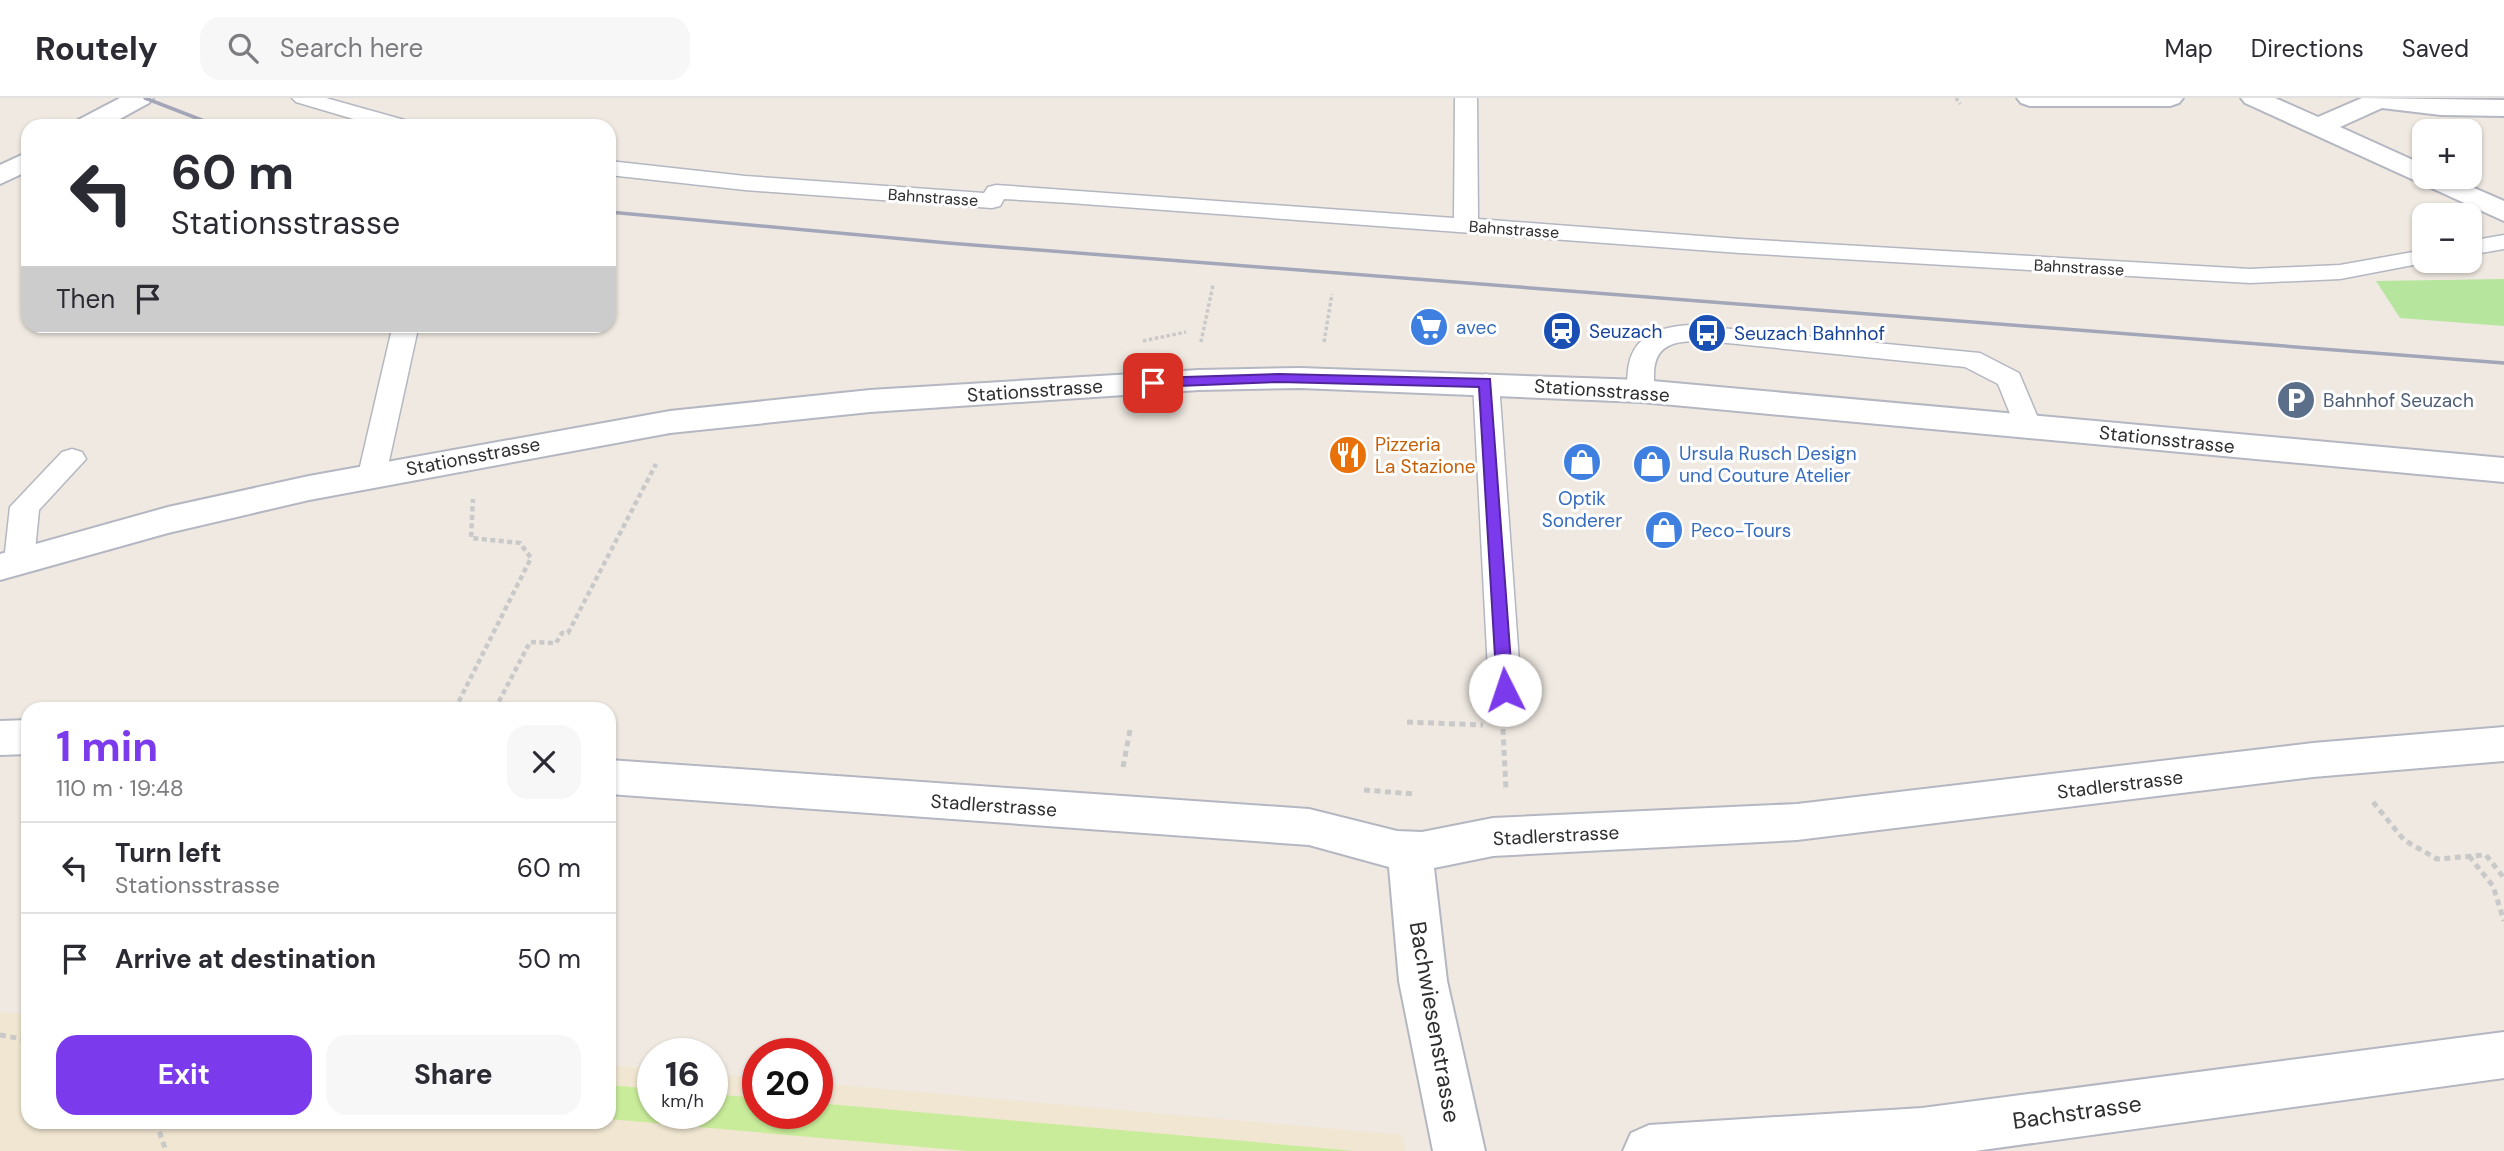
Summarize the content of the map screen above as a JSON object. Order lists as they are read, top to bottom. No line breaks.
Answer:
{"streets":{"street":["Stationsstrasse","Stadlerstrasse","Bachwiesenstrasse","Bachstrasse"],"lane":["Bahnstrasse"]},"crossings":[["Stadlerstrasse","Bachwiesenstrasse"]],"places":{"supermarket":["avec"],"station":["Seuzach"],"bus stop":["Seuzach Bahnhof"],"parking":["Bahnhof Seuzach"],"restaurant":["Pizzeria La Stazione"],"shop":["Optik Sonderer","Ursula Rusch Design und Couture Atelier","Peco-Tours"]},"page":{"header":"Routely","search":"Search here","nav":["Map","Directions","Saved"],"map_buttons":["+","−"],"turn":["60 m","Stationsstrasse"],"then":"Then","heading":["1 min","110 m · 19:48"],"list":[{"name":"Turn left","note":"Stationsstrasse","value":"60 m"},{"name":"Arrive at destination","value":"50 m"}],"buttons":["Exit","Share"],"speed":"16 km/h","limit":"20"}}
